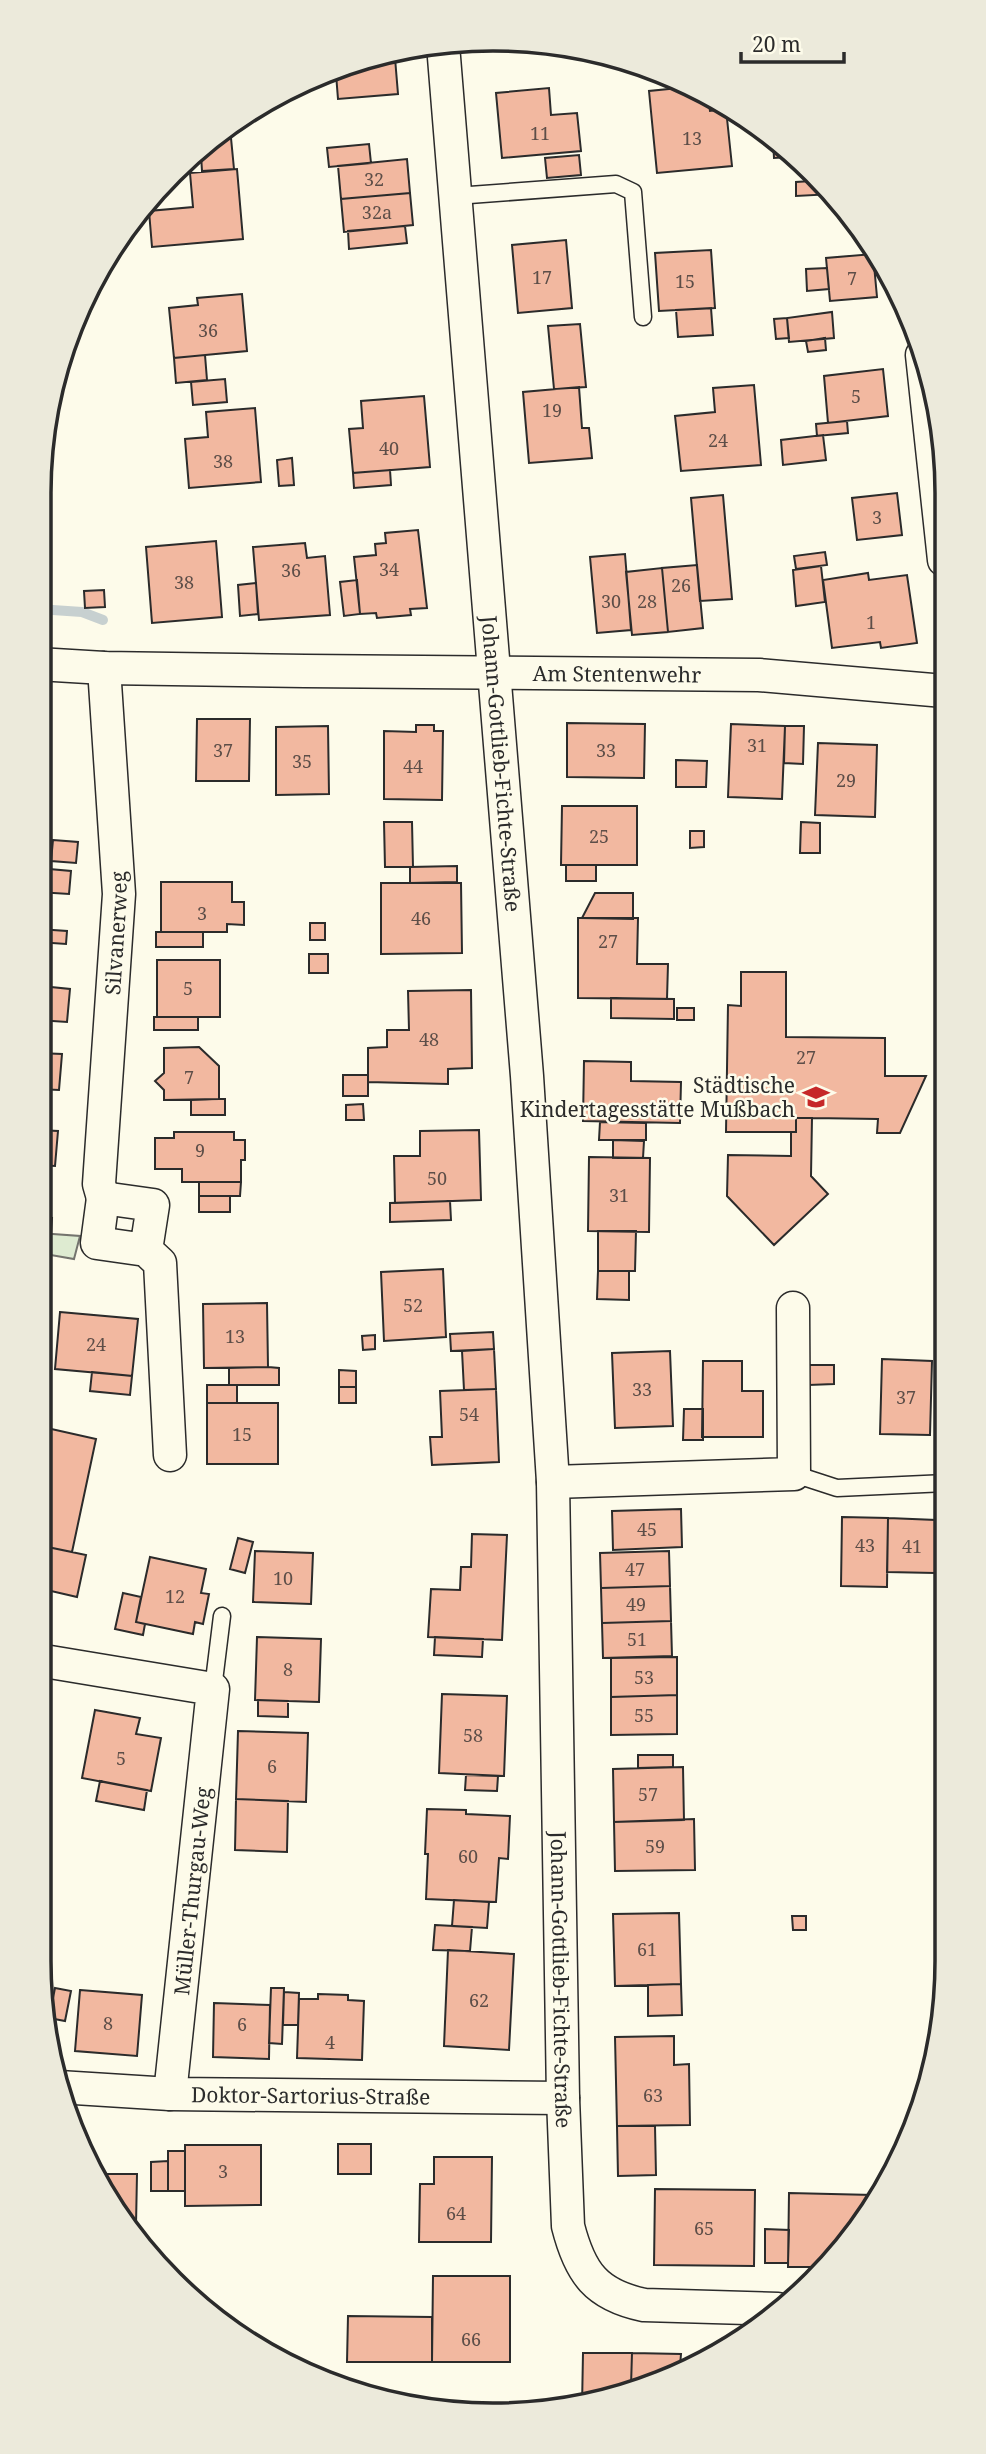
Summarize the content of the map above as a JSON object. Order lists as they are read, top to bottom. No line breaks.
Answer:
{"streets":{"street":["Am Stentenwehr","Johann-Gottlieb-Fichte-Straße","Silvanerweg","Müller-Thurgau-Weg","Doktor-Sartorius-Straße"]},"crossings":[["Am Stentenwehr","Johann-Gottlieb-Fichte-Straße"],["Am Stentenwehr","Silvanerweg"],["Johann-Gottlieb-Fichte-Straße","Doktor-Sartorius-Straße"],["Müller-Thurgau-Weg","Doktor-Sartorius-Straße"]],"places":{"school or university":["Städtische Kindertagesstätte Mußbach"]},"house_numbers":["11","13","32","32a","17","7","15","36","5","19","24","40","38","3","34","36","38","26","30","28","1","31","37","33","35","44","29","25","3","46","27","5","48","27","7","9","50","31","52","13","24","33","37","54","15","45","43","41","47","10","12","49","51","8","53","55","58","5","6","57","59","60","61","62","8","6","4","63","3","64","65","66"],"scale_bar":"20 m"}
